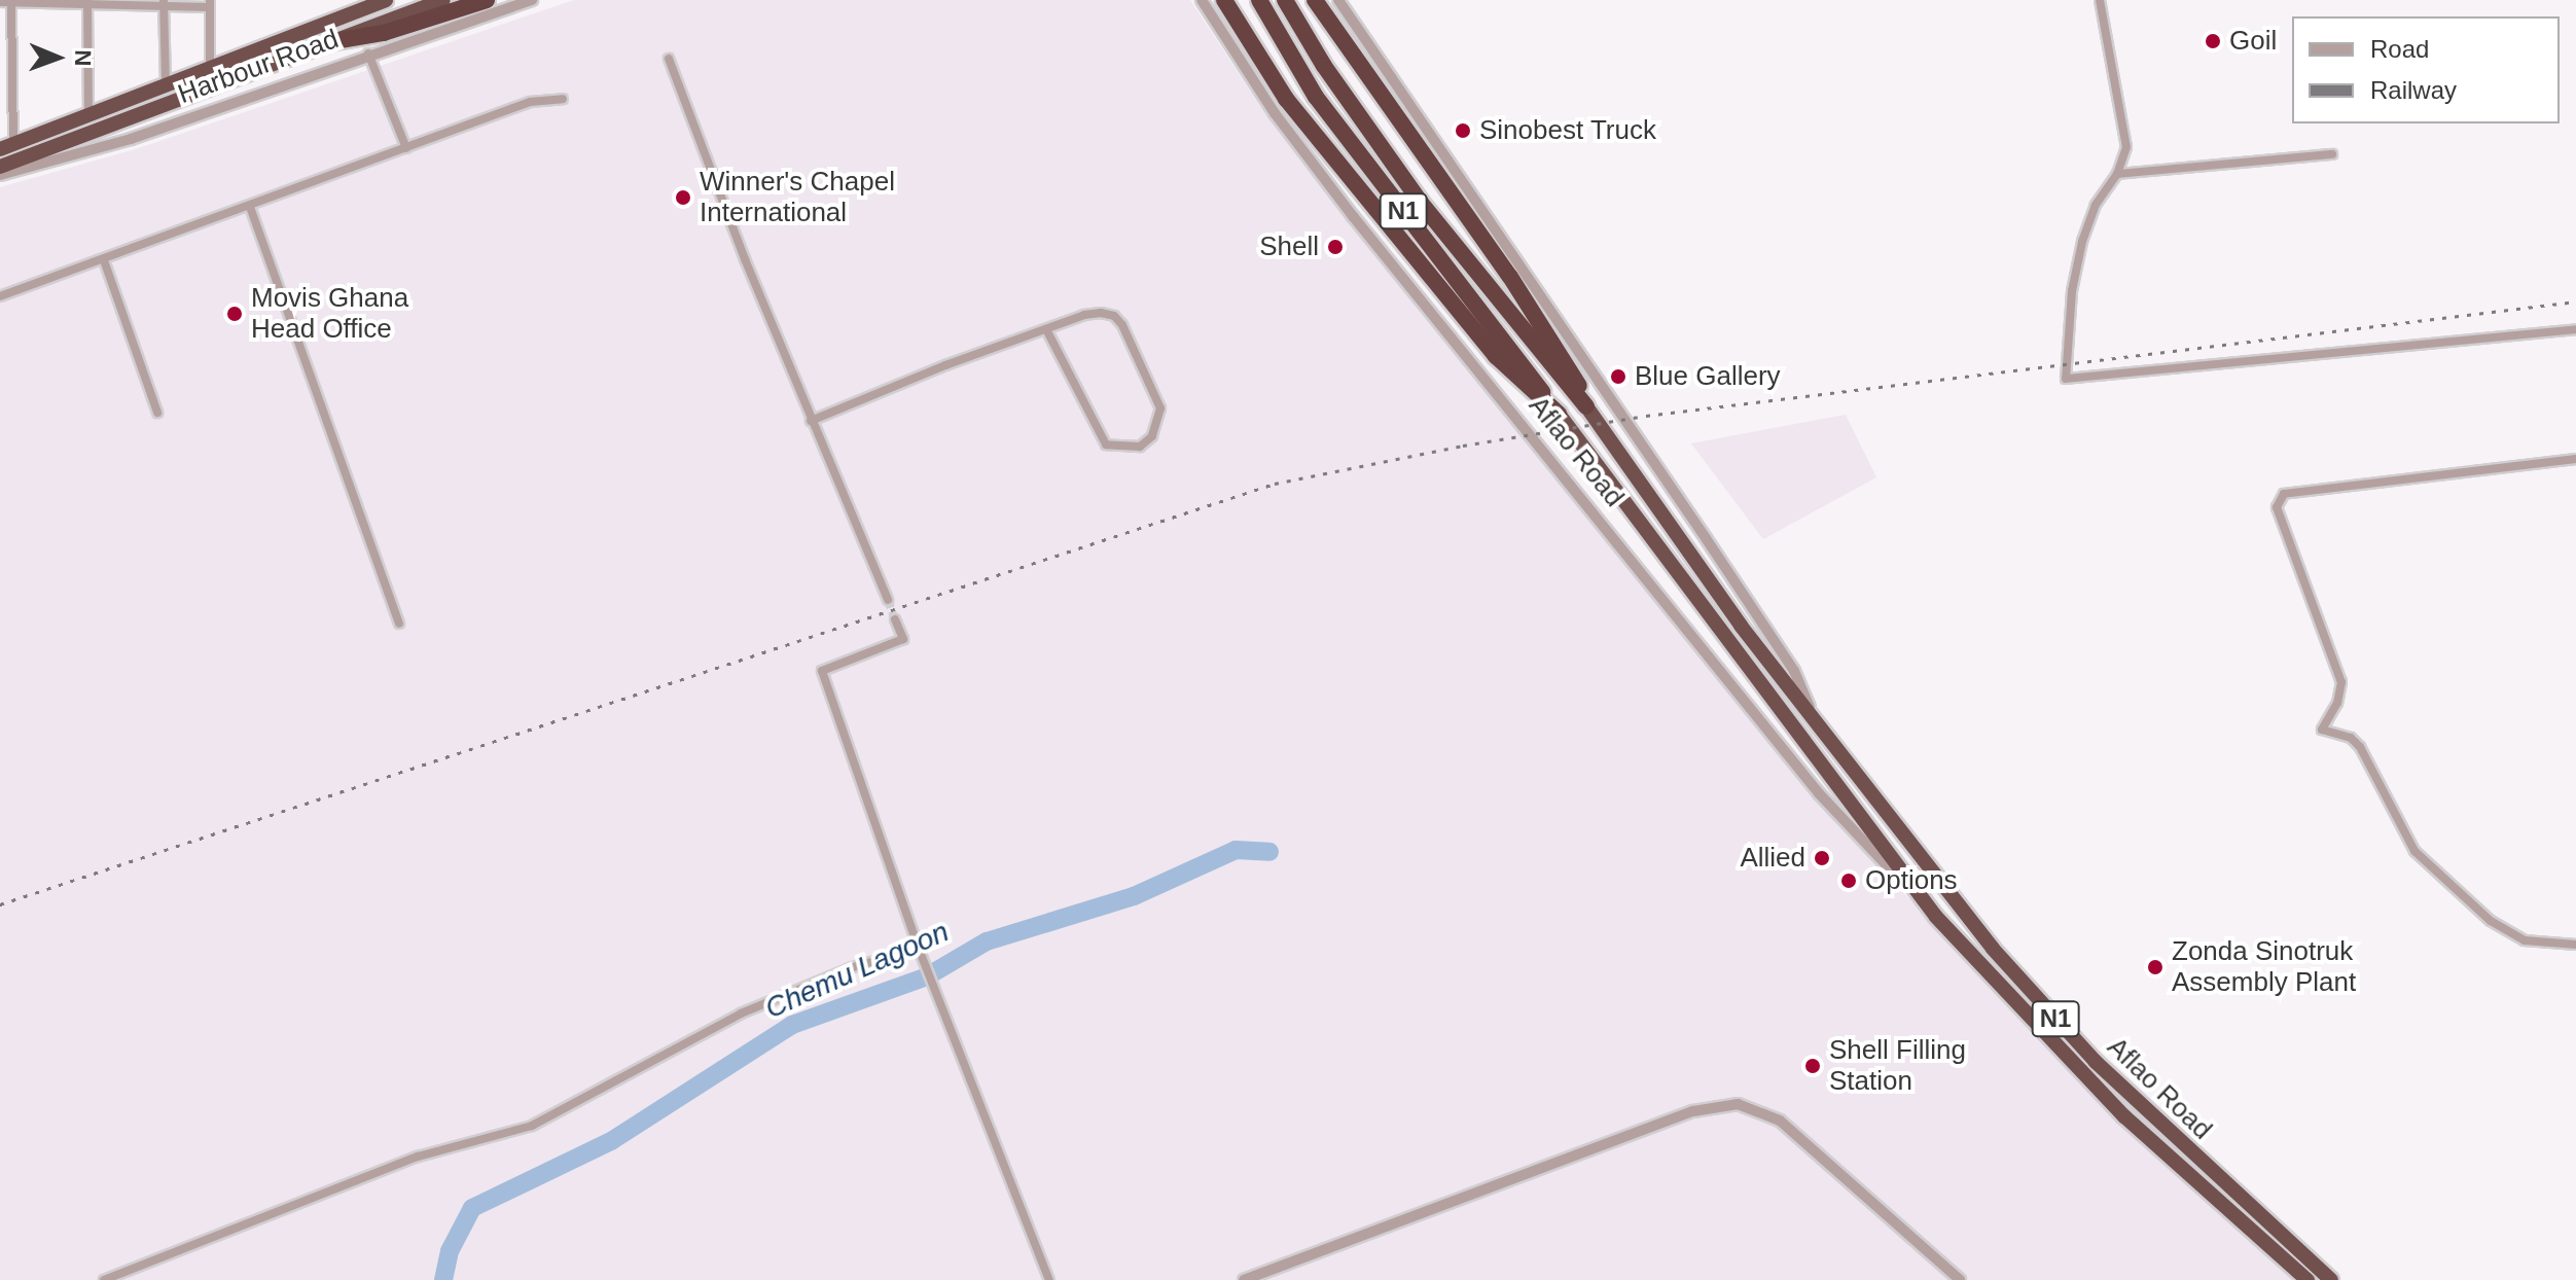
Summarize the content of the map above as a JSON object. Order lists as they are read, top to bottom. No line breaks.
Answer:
{"streets":{"highway":["Harbour Road","N1","Aflao Road"]},"water":["Chemu Lagoon"],"places":["Goil","Sinobest Truck","Winner's Chapel International","Shell","Movis Ghana Head Office","Blue Gallery","Allied","Options","Zonda Sinotruk Assembly Plant","Shell Filling Station"],"legend":["Road","Railway"],"north":"right"}
